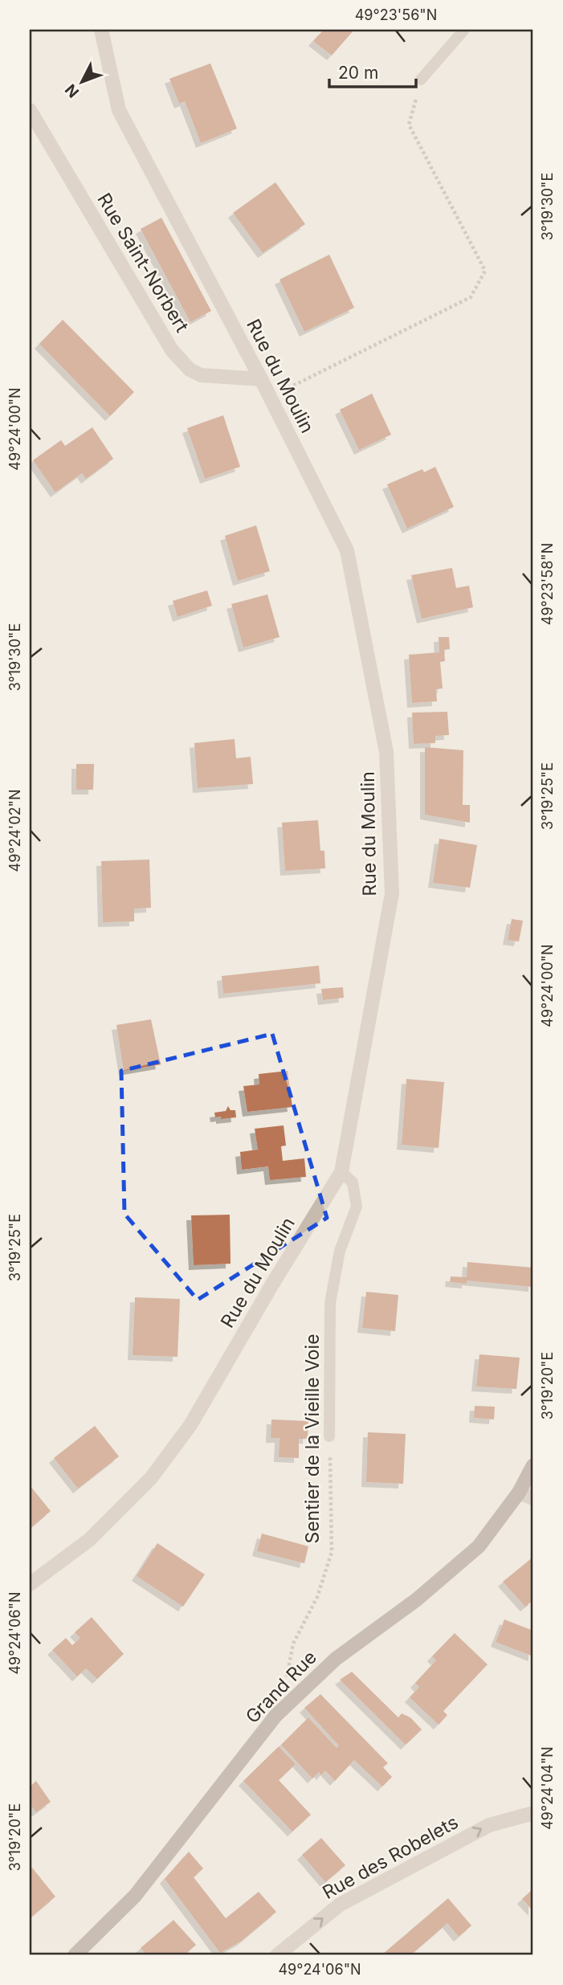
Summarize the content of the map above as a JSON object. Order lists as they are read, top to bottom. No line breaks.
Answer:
{"streets":{"street":["Rue Saint-Norbert","Rue du Moulin","Grand Rue","Rue des Robelets"],"lane":["Sentier de la Vieille Voie"]},"crossings":[["Rue Saint-Norbert","Rue du Moulin"],["Rue du Moulin","Sentier de la Vieille Voie"],["Sentier de la Vieille Voie","Grand Rue"]],"one_way":["Rue des Robelets"],"scale_bar":"20 m","north":"bottom left","coordinates":["49°23'56\"N","3°19'30\"E","49°24'00\"N","49°23'58\"N","3°19'25\"E","49°24'02\"N","3°19'20\"E","49°24'06\"N","49°24'04\"N"]}
